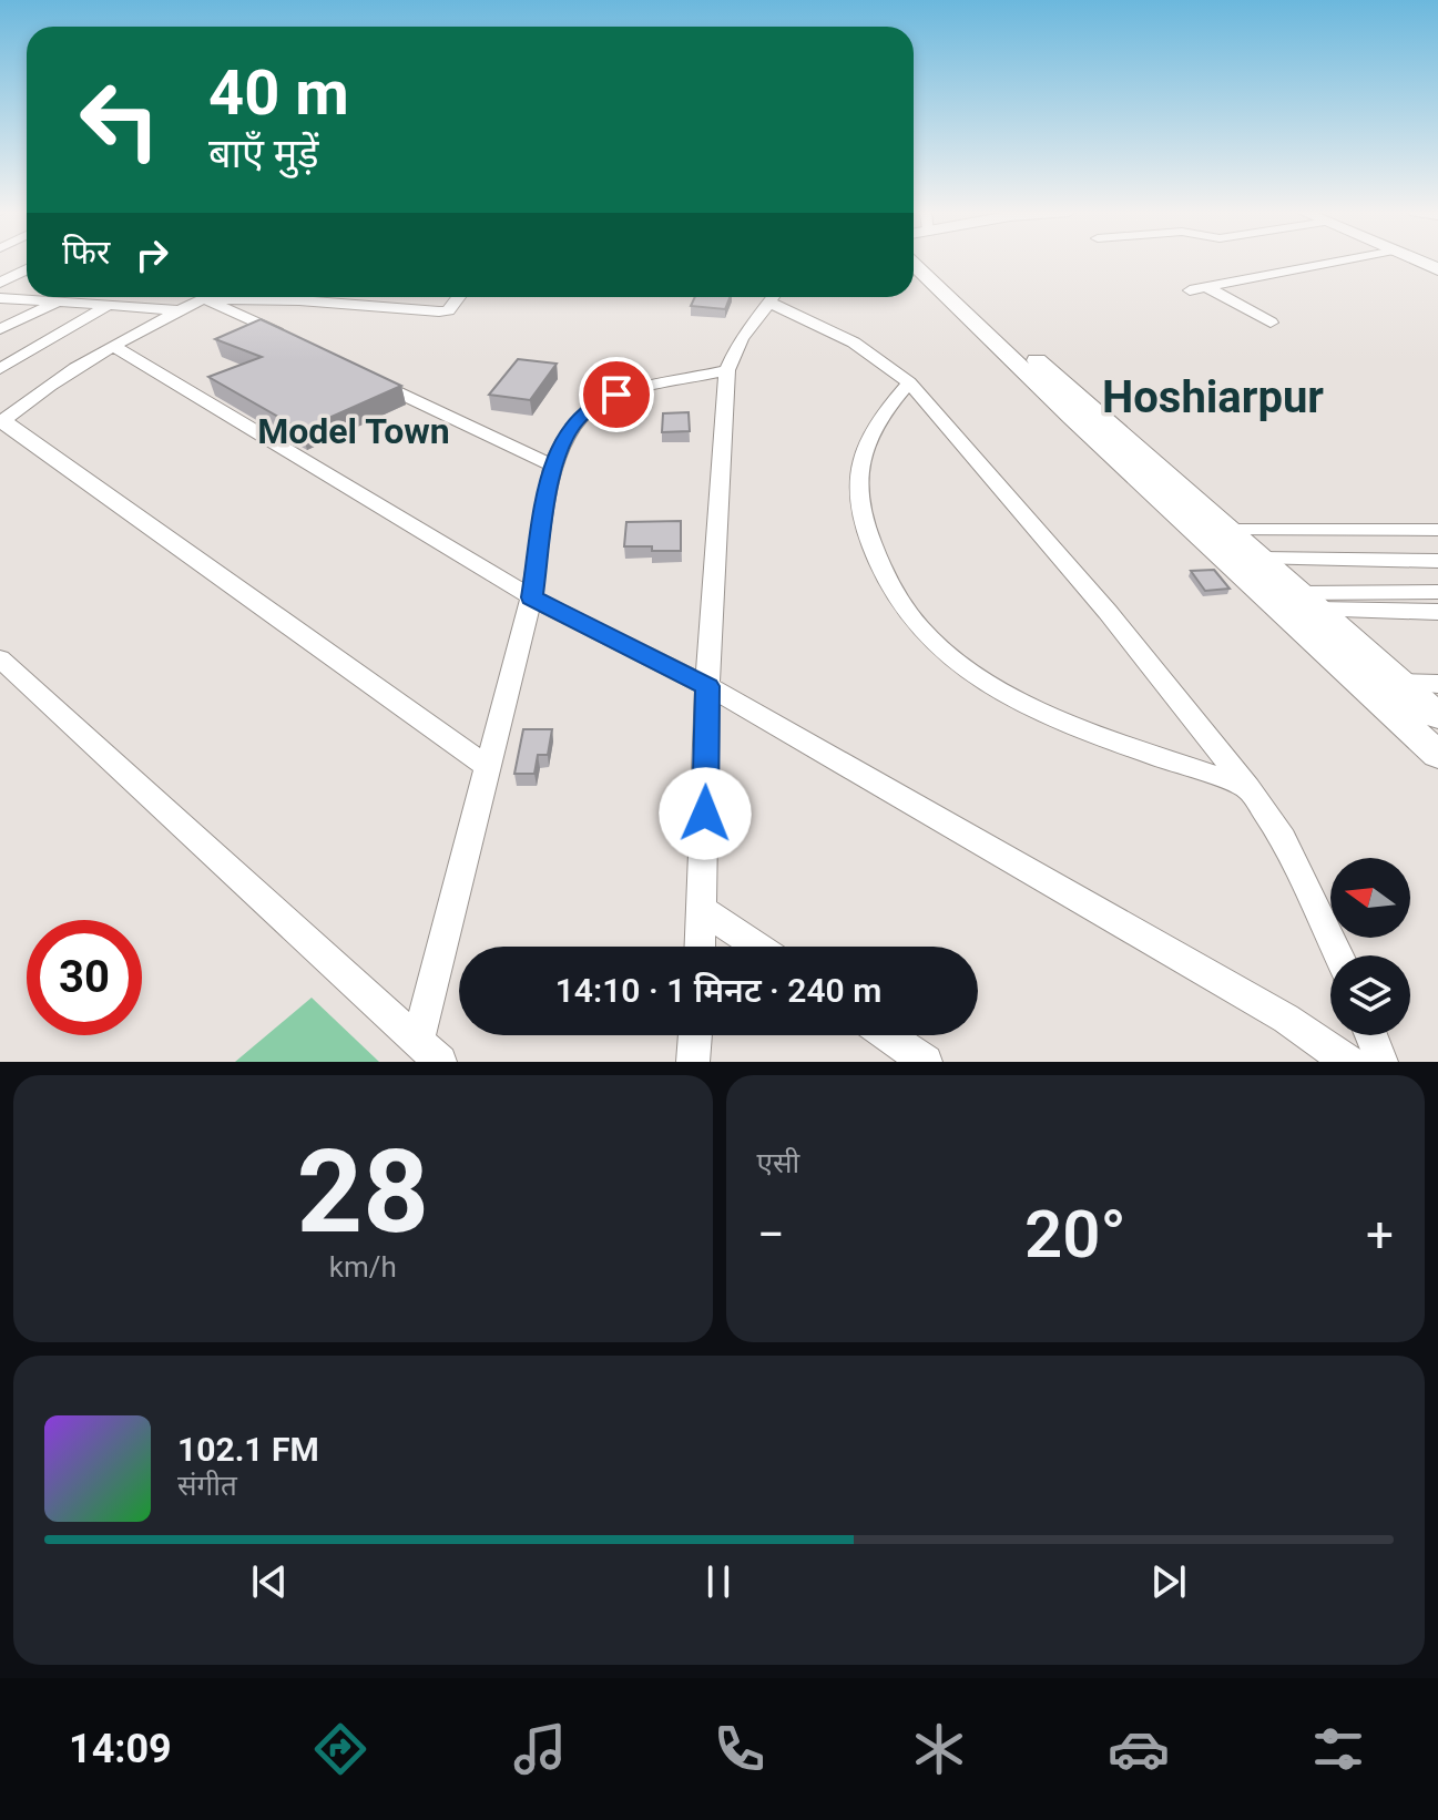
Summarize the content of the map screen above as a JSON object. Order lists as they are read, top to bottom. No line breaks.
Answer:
{"districts":["Hoshiarpur","Model Town"],"north":"left","page":{"turn":["40 m","बाएँ मुड़ें"],"then":"फिर","limit":"30","trip":"14:10 · 1 मिनट · 240 m","tile":[["28","km/h"],"एसी"],"heat":["−","20°","+"],"song":["102.1 FM","संगीत"],"tabs":"14:09"}}
